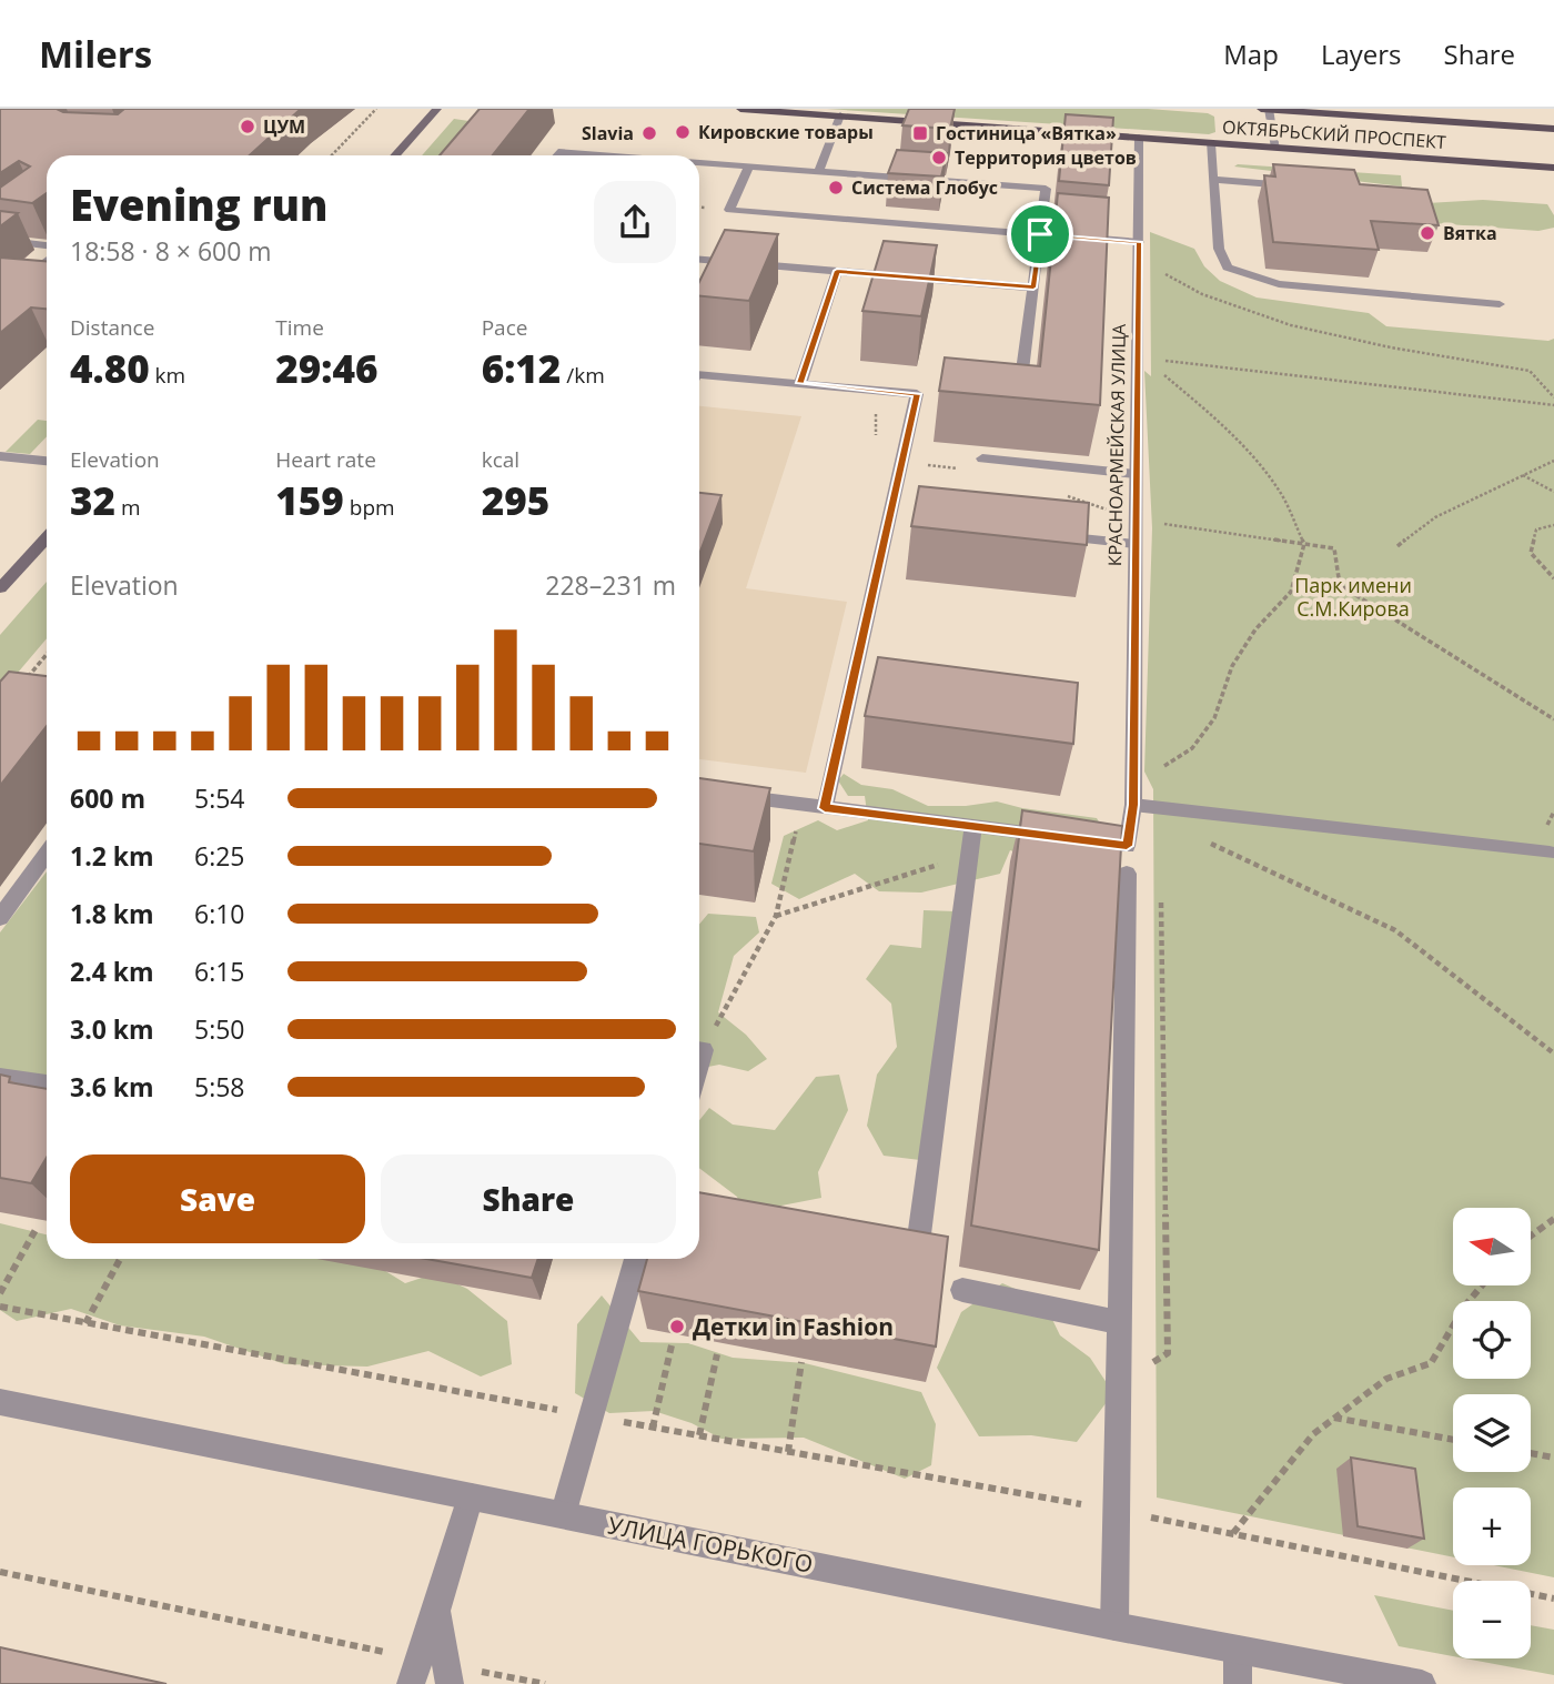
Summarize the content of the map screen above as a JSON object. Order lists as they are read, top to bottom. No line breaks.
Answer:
{"streets":{"main road":["ОКТЯБРЬСКИЙ ПРОСПЕКТ"],"street":["КРАСНОАРМЕЙСКАЯ УЛИЦА","УЛИЦА ГОРЬКОГО"]},"crossings":[["ОКТЯБРЬСКИЙ ПРОСПЕКТ","КРАСНОАРМЕЙСКАЯ УЛИЦА"]],"parks":["Парк имени С.М.Кирова"],"places":{"other":["ЦУМ","Кировские товары","Slavia","Территория цветов","Система Глобус","Вятка","Детки in Fashion"],"transit":["Гостиница «Вятка»"]},"north":"left","page":{"header":"Milers","nav":["Map","Layers","Share"],"heading":["Evening run","18:58 · 8 × 600 m"],"stats":[["Distance","4.80 km"],["Time","29:46"],["Pace","6:12 /km"],["Elevation","32 m"],["Heart rate","159 bpm"],["kcal","295"]],"chart":["Elevation","228–231 m"],"list":[{"name":"600 m","note":"5:54"},{"name":"1.2 km","note":"6:25"},{"name":"1.8 km","note":"6:10"},{"name":"2.4 km","note":"6:15"},{"name":"3.0 km","note":"5:50"},{"name":"3.6 km","note":"5:58"}],"buttons":["Save","Share"],"map_buttons":["+","−"]}}
